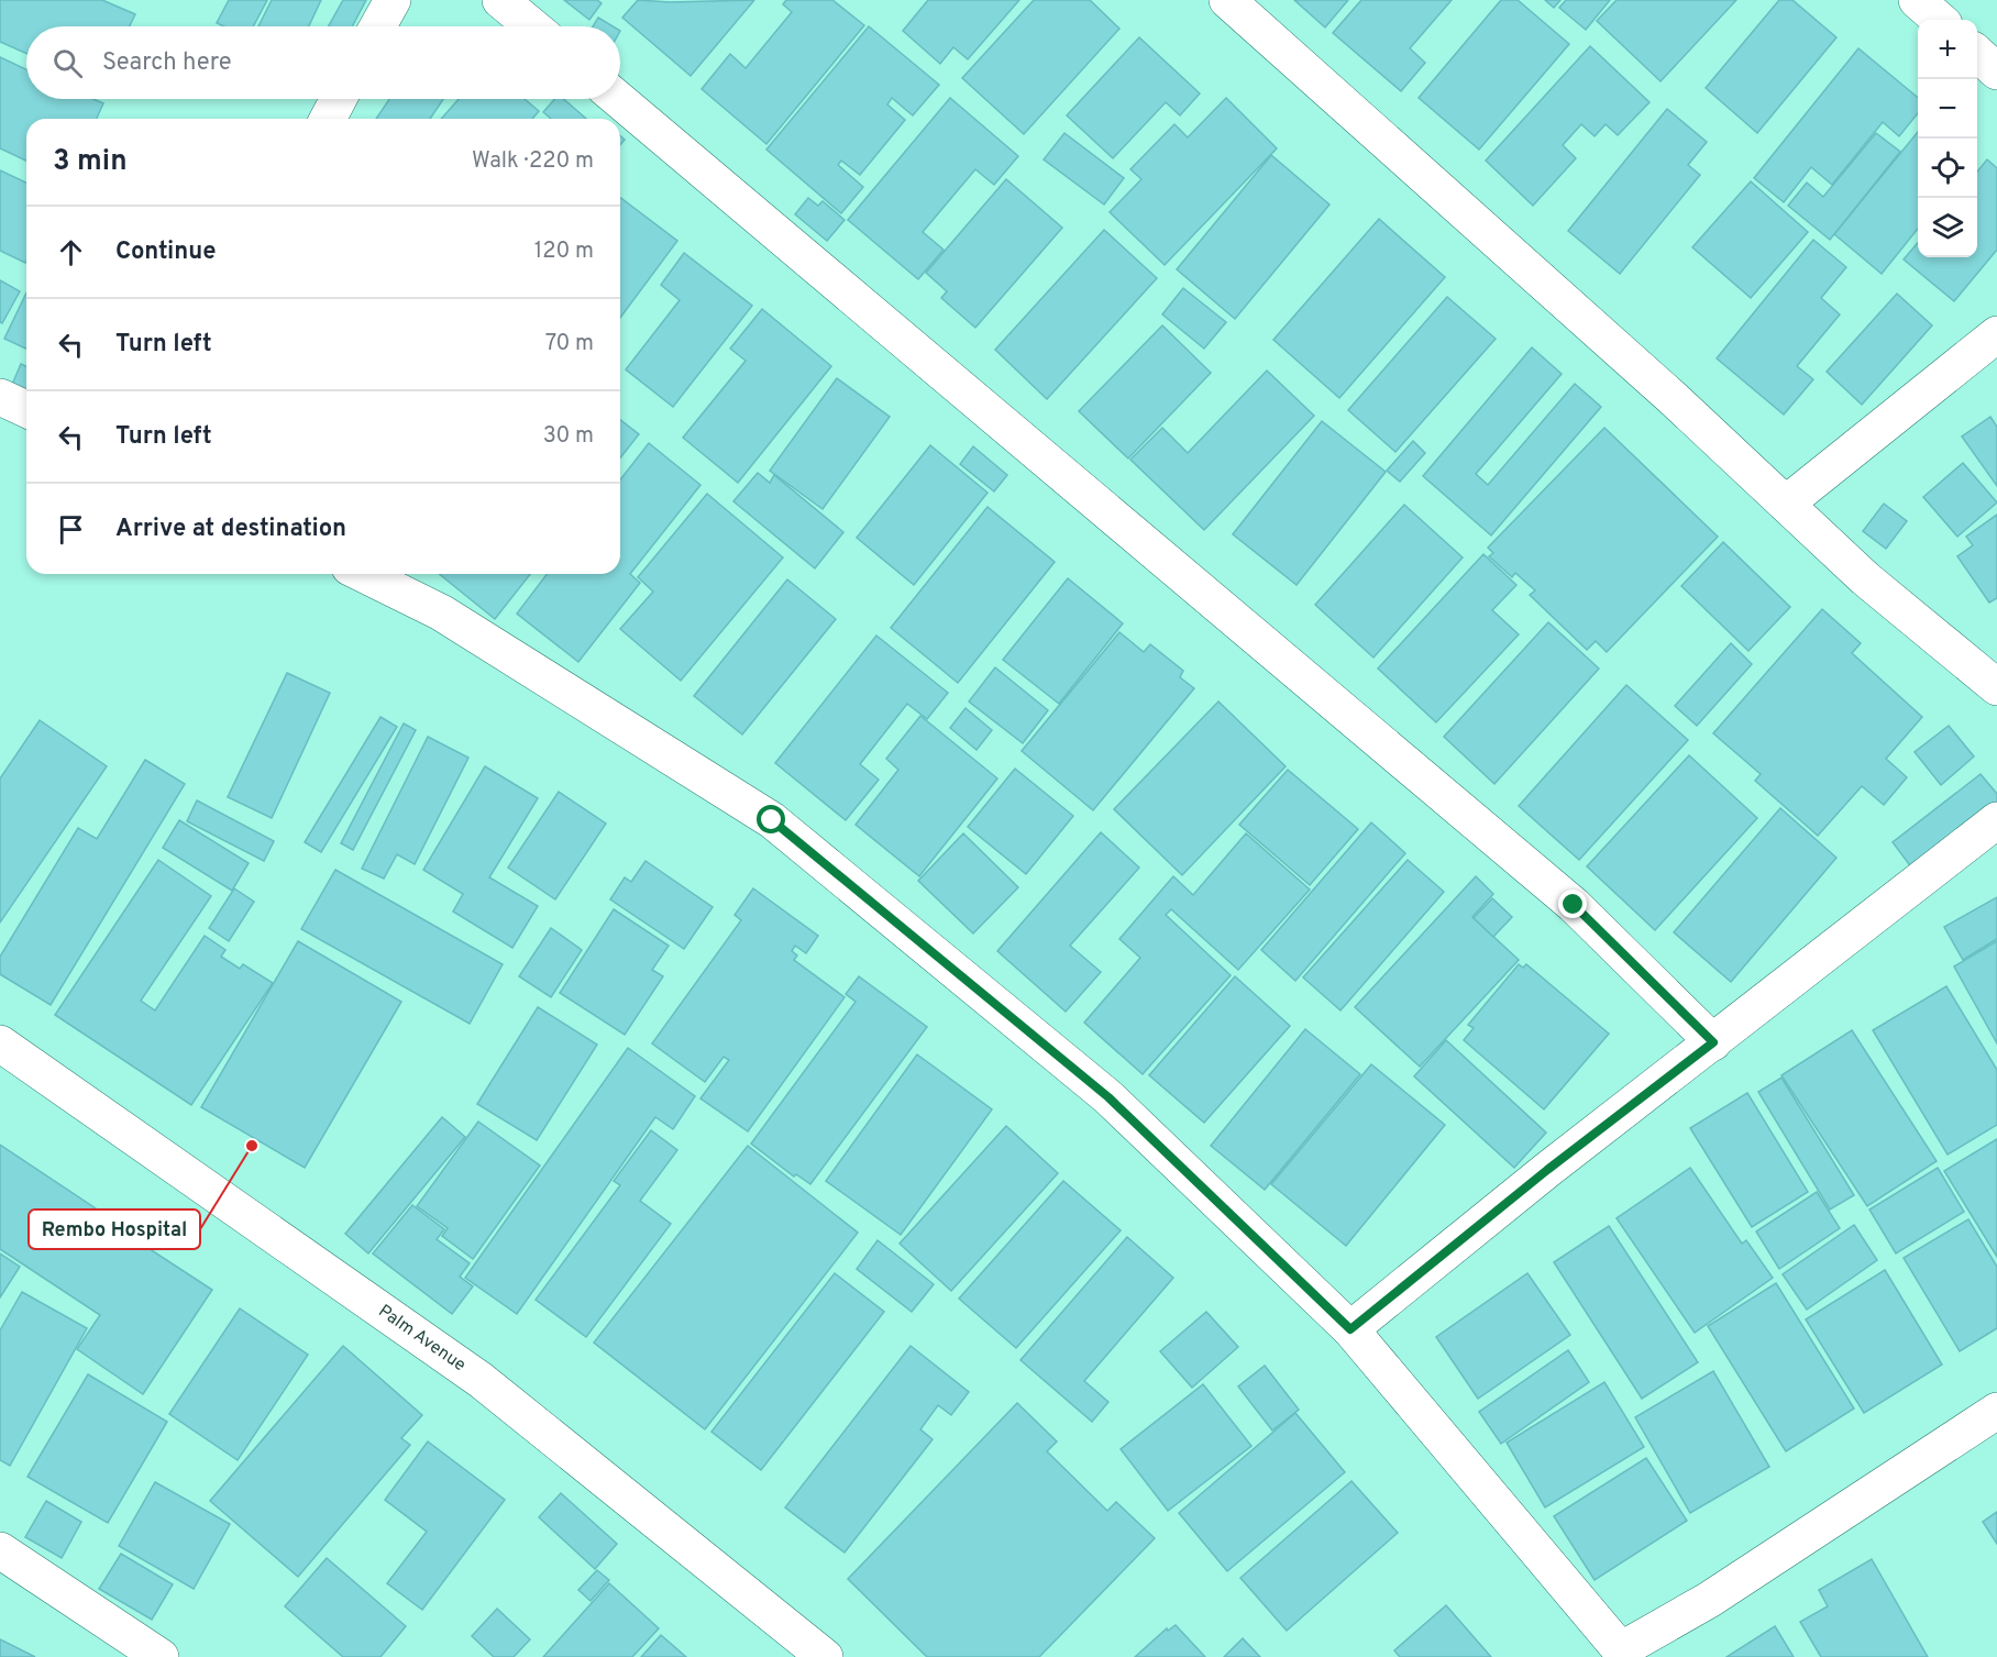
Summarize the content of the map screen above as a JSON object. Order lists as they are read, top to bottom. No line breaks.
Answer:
{"streets":{"street":["Palm Avenue"]},"places":["Rembo Hospital"],"page":{"map_buttons":["+","−"],"search":"Search here","heading":["3 min","Walk · 220 m"],"list":[["Continue","120 m"],["Turn left","70 m"],["Turn left","30 m"],"Arrive at destination"]}}
